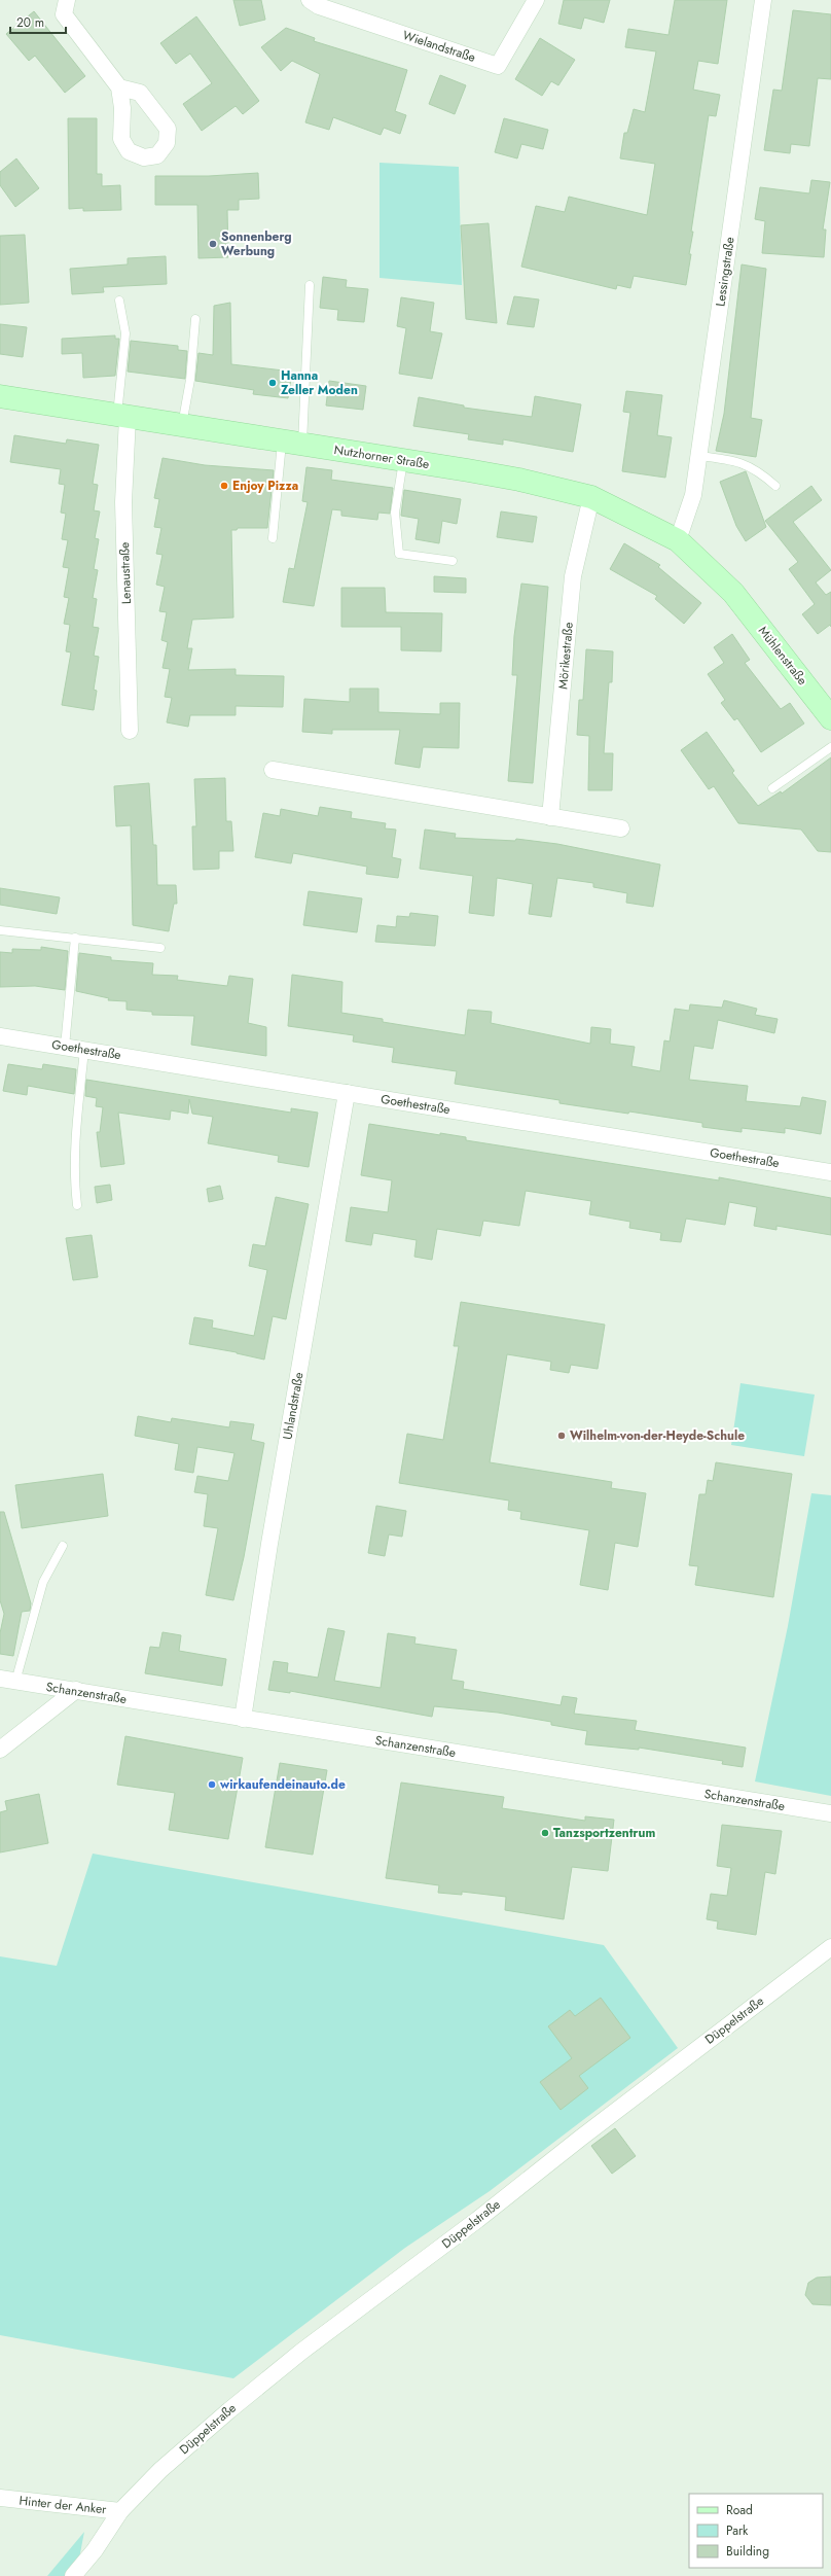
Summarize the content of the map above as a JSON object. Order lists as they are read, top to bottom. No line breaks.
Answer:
{"streets":{"main road":["Nutzhorner Straße","Mühlenstraße"],"street":["Wielandstraße","Lessingstraße","Lenaustraße","Mörikestraße","Goethestraße","Uhlandstraße","Schanzenstraße","Düppelstraße","Hinter der Anker"]},"crossings":[["Lessingstraße","Nutzhorner Straße"],["Nutzhorner Straße","Lenaustraße"],["Nutzhorner Straße","Mörikestraße"],["Nutzhorner Straße","Mühlenstraße"],["Goethestraße","Uhlandstraße"],["Uhlandstraße","Schanzenstraße"],["Düppelstraße","Hinter der Anker"]],"places":["Sonnenberg Werbung","Hanna Zeller Moden","Enjoy Pizza","Wilhelm-von-der-Heyde-Schule","wirkaufendeinauto.de","Tanzsportzentrum"],"legend":["Road","Park","Building"],"scale_bar":"20 m"}
